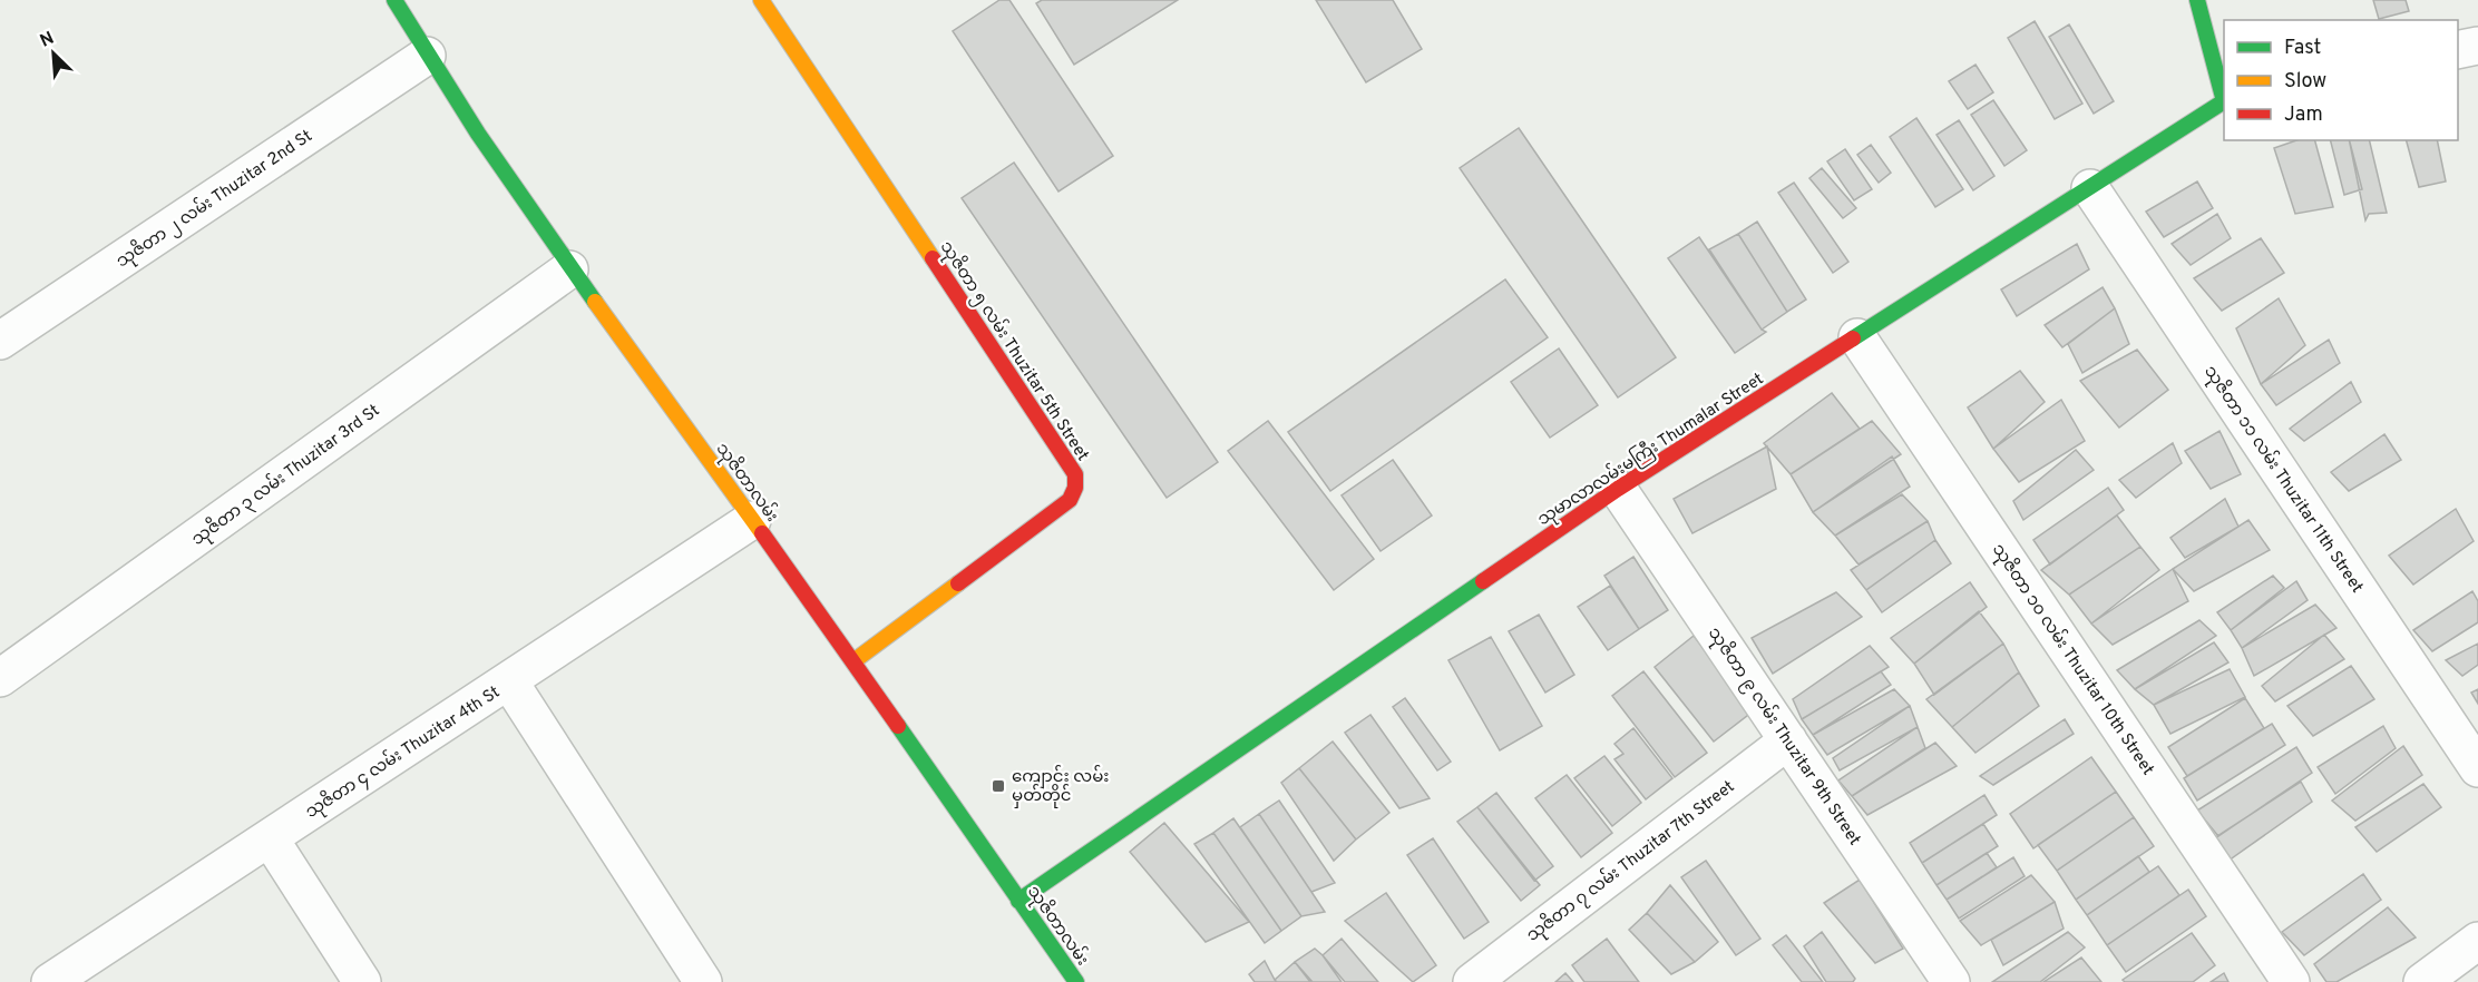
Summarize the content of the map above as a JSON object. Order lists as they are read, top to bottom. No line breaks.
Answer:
{"streets":{"street":["သုဇိတာ ၂ လမ်း Thuzitar 2nd St","သုဇိတာ ၅ လမ်း Thuzitar 5th Street","သုမာလာလမ်းမကြီး Thumalar Street","သုဇိတာ ၃ လမ်း Thuzitar 3rd St","သုဇိတာ ၁၁ လမ်း Thuzitar 11th Street","သုဇိတာလမ်း","သုဇိတာ ၁၀ လမ်း Thuzitar 10th Street","သုဇိတာ ၉ လမ်း Thuzitar 9th Street","သုဇိတာ ၄ လမ်း Thuzitar 4th St","သုဇိတာ ၇ လမ်း Thuzitar 7th Street"]},"crossings":[["သုဇိတာ ၂ လမ်း Thuzitar 2nd St","သုဇိတာလမ်း"],["သုဇိတာ ၅ လမ်း Thuzitar 5th Street","သုဇိတာလမ်း"],["သုမာလာလမ်းမကြီး Thumalar Street","သုဇိတာ ၁၁ လမ်း Thuzitar 11th Street"],["သုမာလာလမ်းမကြီး Thumalar Street","သုဇိတာလမ်း"],["သုမာလာလမ်းမကြီး Thumalar Street","သုဇိတာ ၁၀ လမ်း Thuzitar 10th Street"],["သုမာလာလမ်းမကြီး Thumalar Street","သုဇိတာ ၉ လမ်း Thuzitar 9th Street"],["သုဇိတာ ၃ လမ်း Thuzitar 3rd St","သုဇိတာလမ်း"],["သုဇိတာလမ်း","သုဇိတာ ၄ လမ်း Thuzitar 4th St"],["သုဇိတာ ၉ လမ်း Thuzitar 9th Street","သုဇိတာ ၇ လမ်း Thuzitar 7th Street"]],"places":{"transit":["ကျောင်း လမ်း မှတ်တိုင်"]},"legend":["Fast","Slow","Jam"],"north":"top left"}
